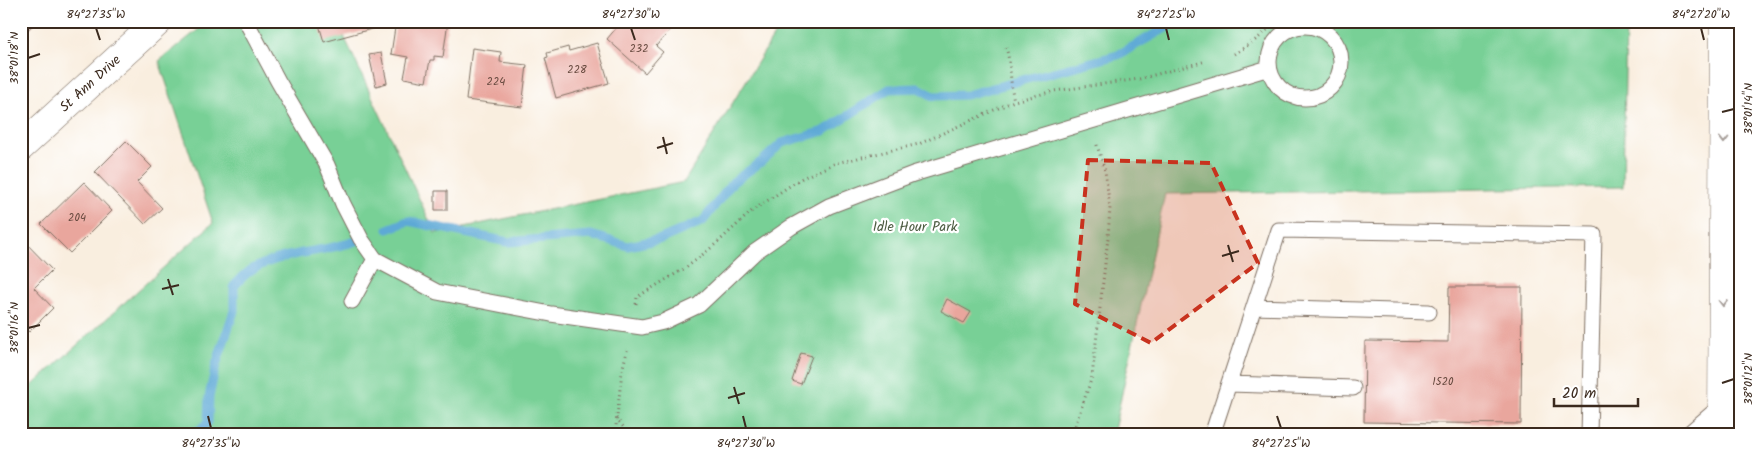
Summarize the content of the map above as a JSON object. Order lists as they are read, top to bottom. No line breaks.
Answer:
{"streets":{"main road":["St Ann Drive"]},"parks":["Idle Hour Park"],"house_numbers":["232","228","224","204","1520"],"scale_bar":"20 m","coordinates":["84°27'35\"W","84°27'30\"W","84°27'25\"W","84°27'20\"W","38°01'18\"N","38°01'14\"N","38°01'16\"N","38°01'12\"N"]}
